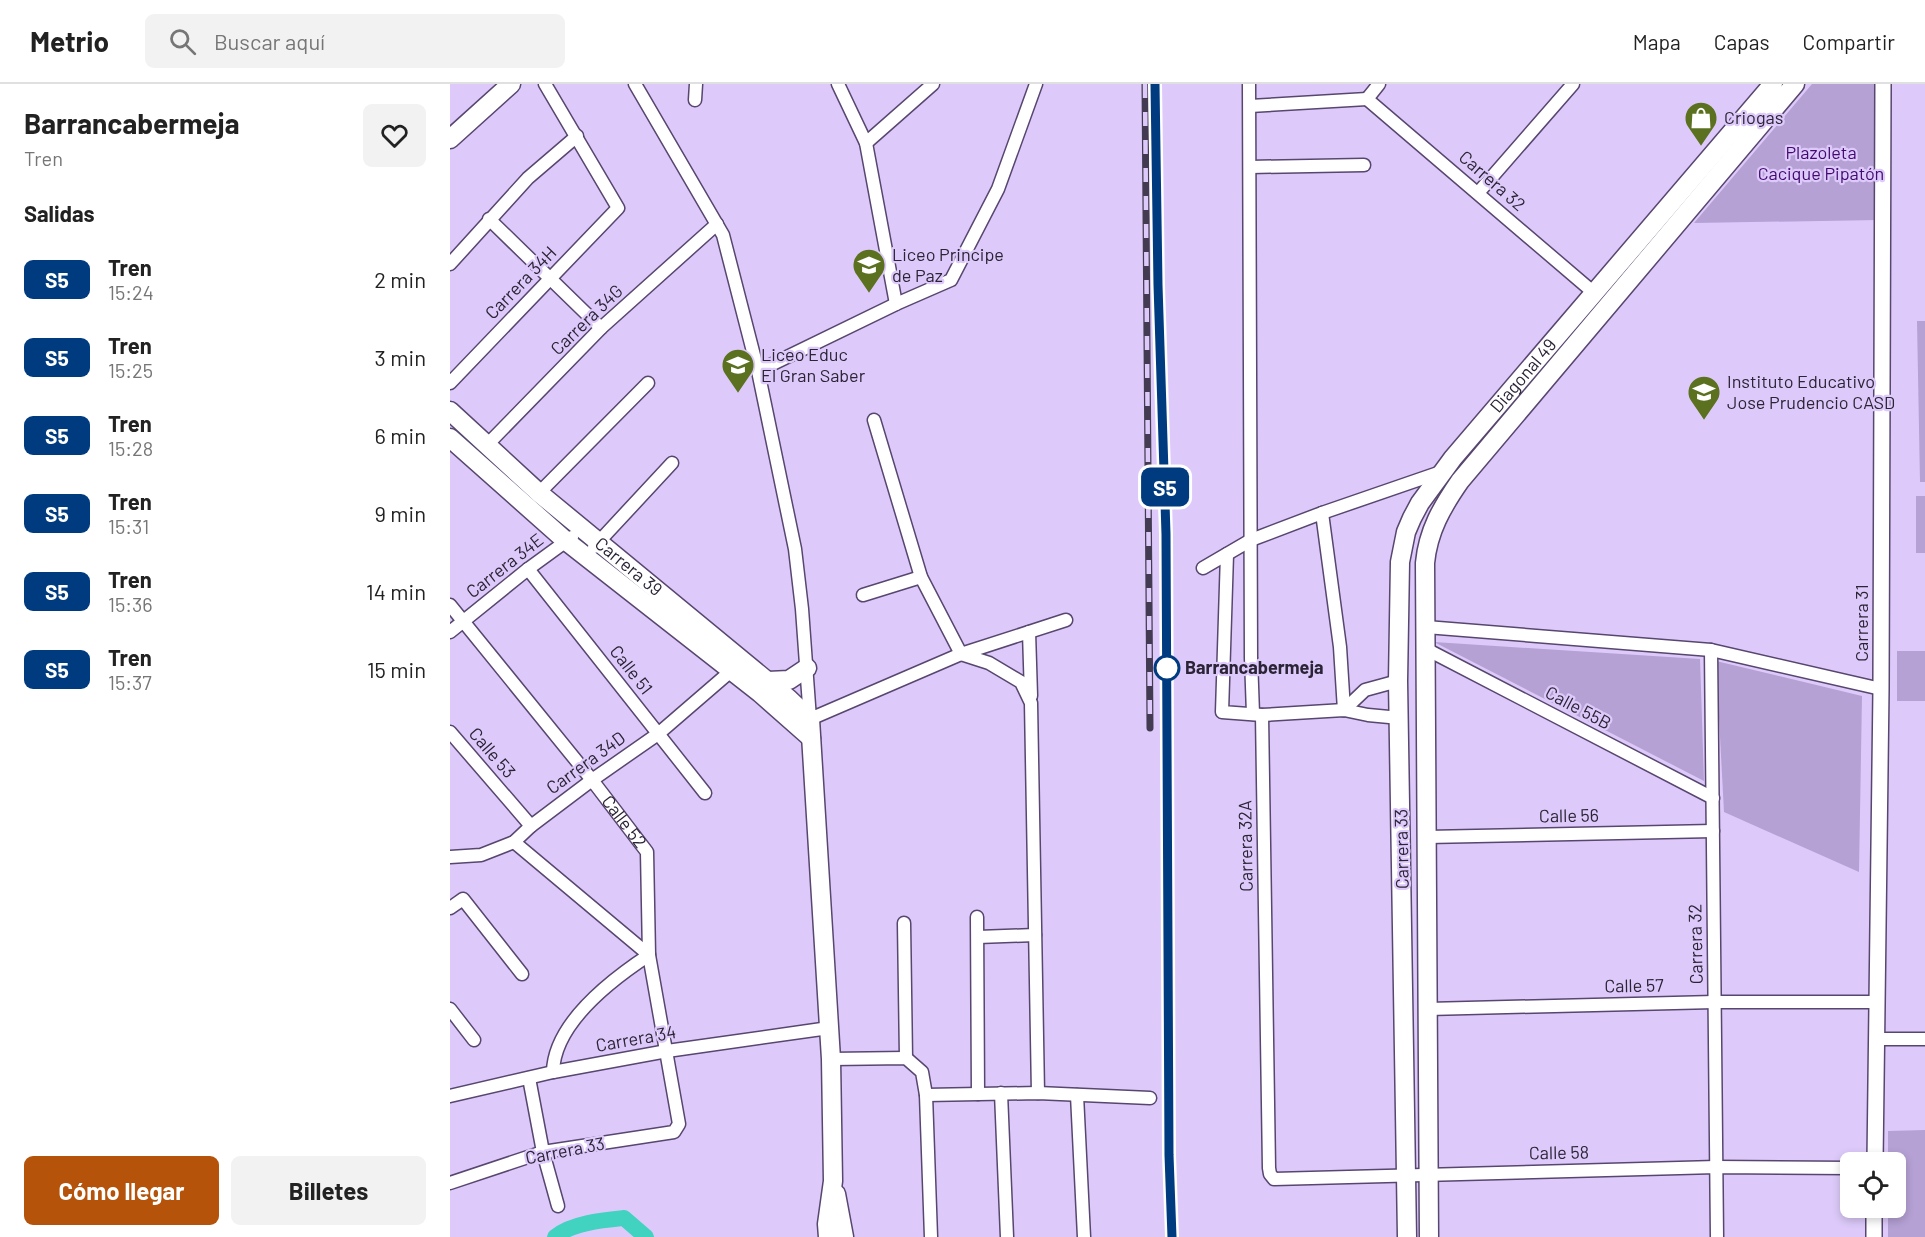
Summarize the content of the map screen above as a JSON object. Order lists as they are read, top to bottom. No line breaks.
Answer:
{"streets":{"main road":["Diagonal 49","Carrera 39","Carrera 33"],"street":["Carrera 32","Carrera 34H","Carrera 34G","Carrera 34E","Carrera 31","Calle 51","Calle 55B","Calle 53","Carrera 34D","Calle 56","Calle 52","Carrera 32A","Calle 57","Carrera 34","Calle 58"]},"crossings":[["Carrera 32","Diagonal 49"],["Carrera 32","Calle 55B"],["Carrera 32","Calle 56"],["Carrera 32","Calle 57"],["Carrera 32","Calle 58"],["Carrera 34G","Carrera 39"],["Diagonal 49","Carrera 33"],["Carrera 34E","Carrera 39"],["Carrera 34E","Calle 51"],["Carrera 34E","Calle 52"],["Carrera 39","Carrera 34D"],["Carrera 31","Calle 57"],["Calle 51","Carrera 34D"],["Calle 55B","Carrera 33"],["Calle 53","Carrera 34D"],["Carrera 34D","Calle 52"],["Calle 56","Carrera 33"],["Calle 52","Carrera 33"],["Calle 52","Carrera 34"],["Carrera 32A","Calle 58"],["Carrera 33","Calle 57"],["Carrera 33","Calle 58"]],"parks":["Plazoleta Cacique Pipatón"],"places":{"shop":["Criogas"],"school or university":["Liceo Principe de Paz","Liceo Educ El Gran Saber","Instituto Educativo Jose Prudencio CASD"],"other":["Barrancabermeja"]},"page":{"header":"Metrio","search":"Buscar aquí","nav":["Mapa","Capas","Compartir"],"heading":[["Barrancabermeja","Tren"],"Salidas"],"on_map":"S5","list":[{"mark":"S5","name":"Tren","note":"15:24","value":"2 min"},{"mark":"S5","name":"Tren","note":"15:25","value":"3 min"},{"mark":"S5","name":"Tren","note":"15:28","value":"6 min"},{"mark":"S5","name":"Tren","note":"15:31","value":"9 min"},{"mark":"S5","name":"Tren","note":"15:36","value":"14 min"},{"mark":"S5","name":"Tren","note":"15:37","value":"15 min"}],"buttons":["Cómo llegar","Billetes"]}}
